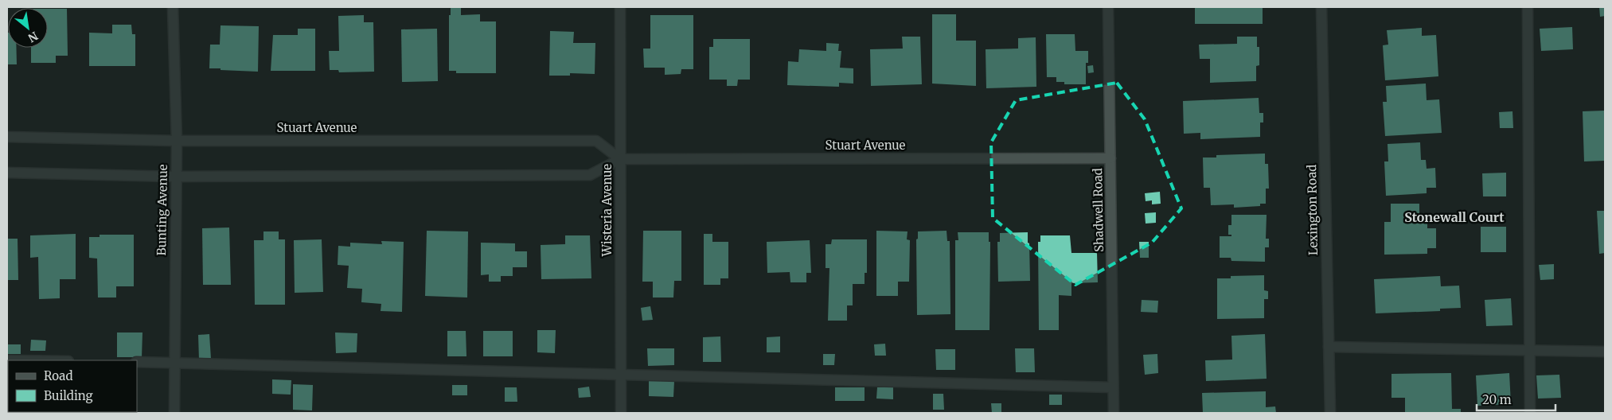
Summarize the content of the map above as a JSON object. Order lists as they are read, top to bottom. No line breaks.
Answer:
{"streets":{"street":["Stuart Avenue","Bunting Avenue","Wisteria Avenue","Shadwell Road","Lexington Road"]},"crossings":[["Stuart Avenue","Bunting Avenue"],["Stuart Avenue","Wisteria Avenue"],["Stuart Avenue","Shadwell Road"]],"districts":["Stonewall Court"],"legend":["Road","Building"],"scale_bar":"20 m","north":"bottom right"}
